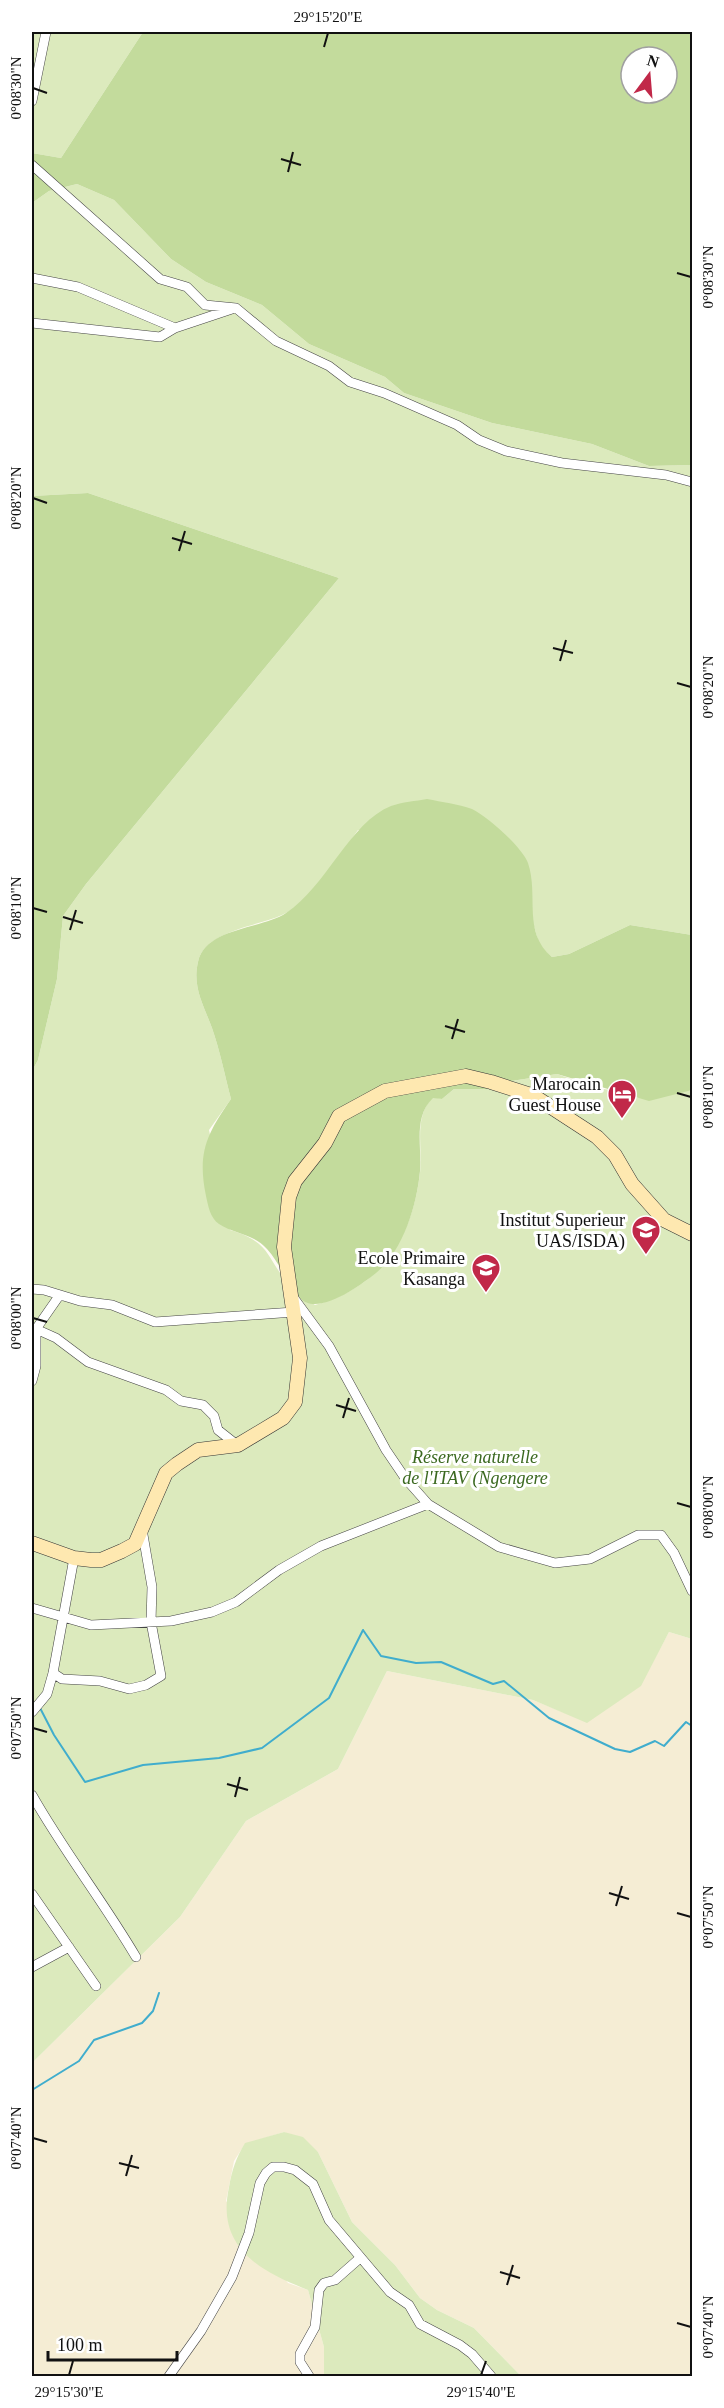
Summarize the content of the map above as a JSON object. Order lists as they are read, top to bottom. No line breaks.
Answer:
{"parks":["Réserve naturelle de l'ITAV (Ngengere"],"places":{"hotel":["Marocain Guest House"],"school or university":["Institut Superieur UAS/ISDA)","Ecole Primaire Kasanga"]},"scale_bar":"100 m","north":"top","coordinates":["29°15'20\"E","0°08'30\"N","0°08'20\"N","0°08'10\"N","0°08'00\"N","0°07'50\"N","0°07'40\"N","29°15'30\"E","29°15'40\"E"]}
